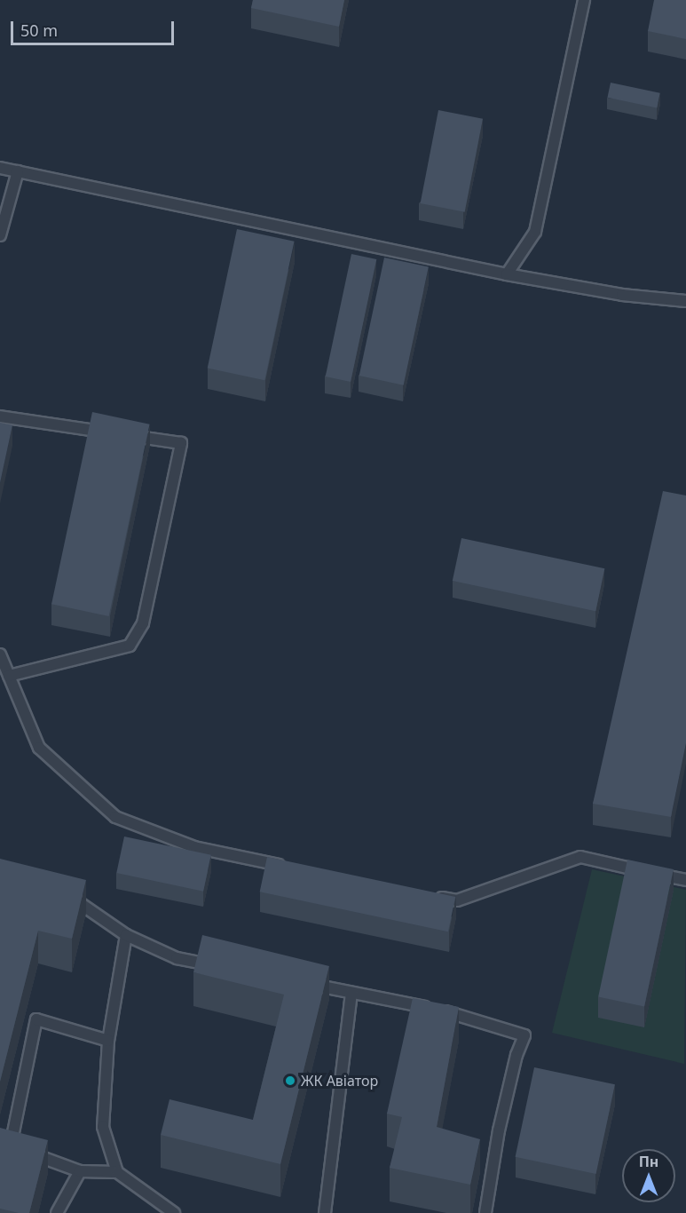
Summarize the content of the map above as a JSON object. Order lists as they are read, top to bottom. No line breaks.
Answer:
{"places":["ЖК Авіатор"],"scale_bar":"50 m","north":"top"}
